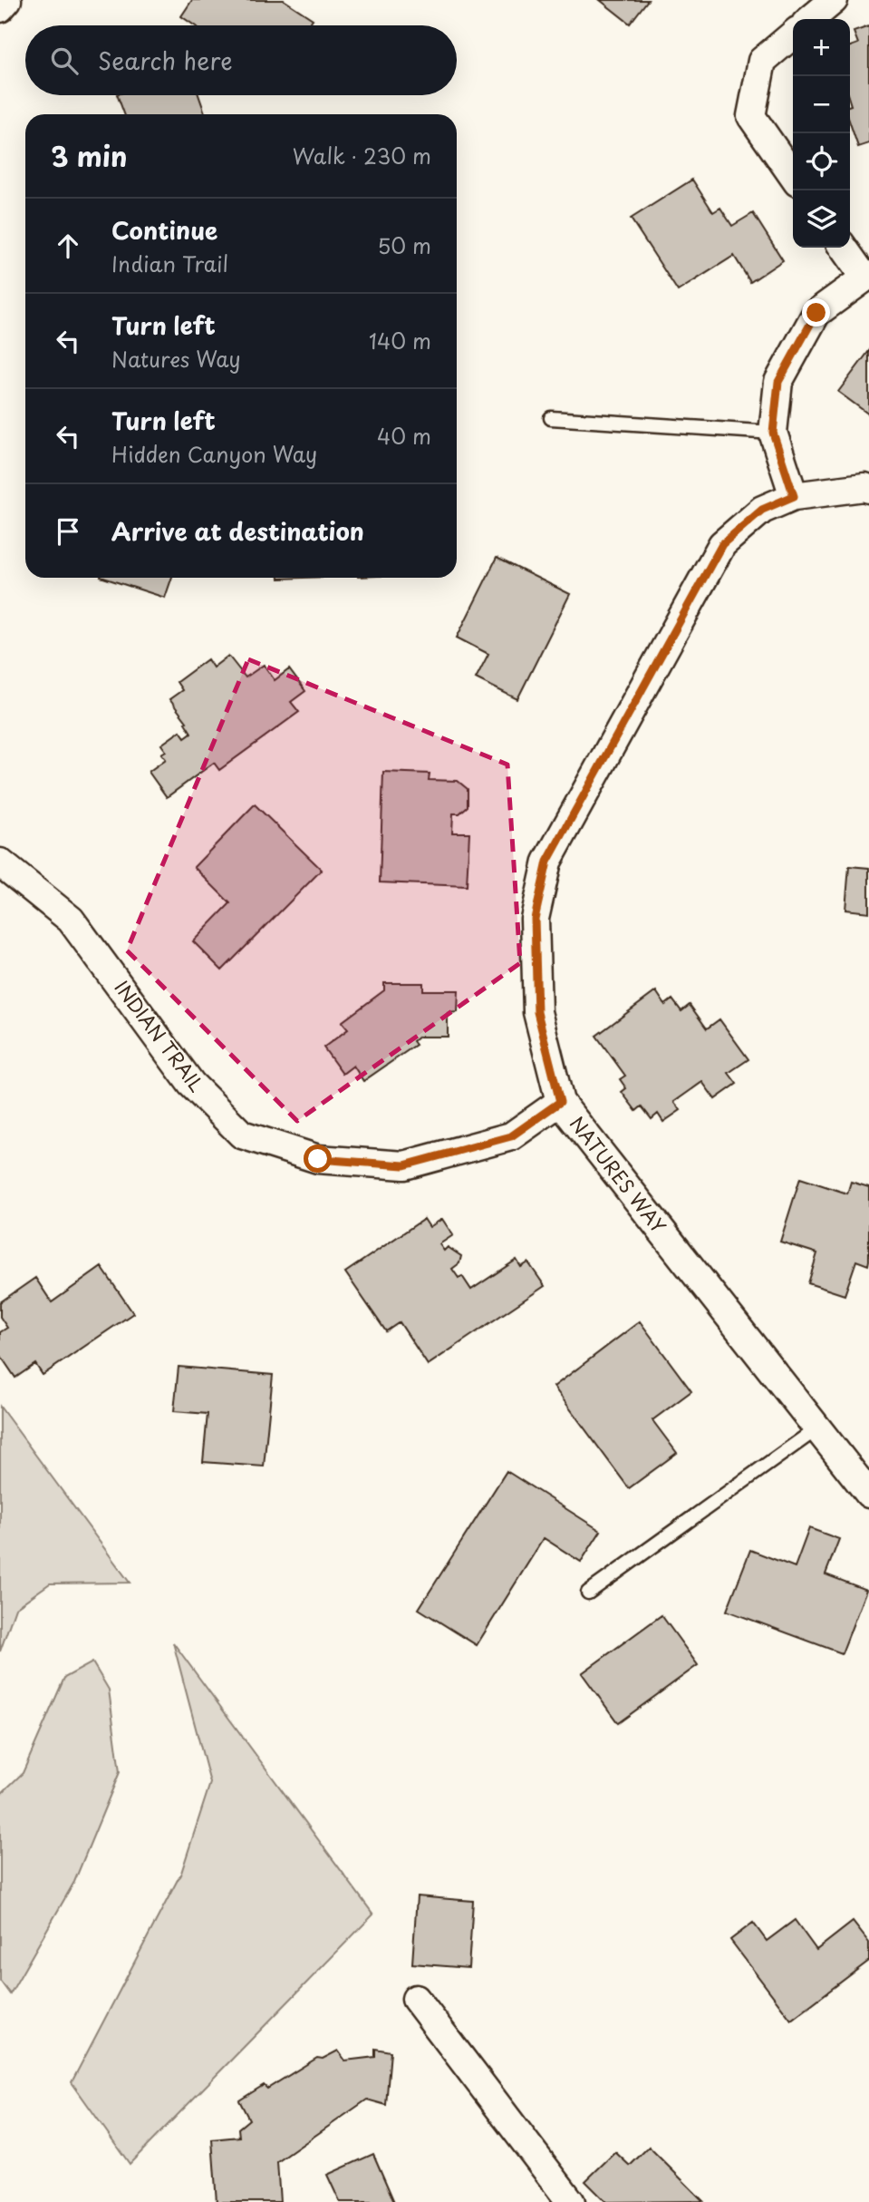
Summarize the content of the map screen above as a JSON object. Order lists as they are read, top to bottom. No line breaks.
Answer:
{"streets":{"street":["INDIAN TRAIL","NATURES WAY"]},"crossings":[["INDIAN TRAIL","NATURES WAY"]],"page":{"map_buttons":["+","−"],"search":"Search here","heading":["3 min","Walk · 230 m"],"list":[["Continue","Indian Trail","50 m"],["Turn left","Natures Way","140 m"],["Turn left","Hidden Canyon Way","40 m"],"Arrive at destination"]}}
